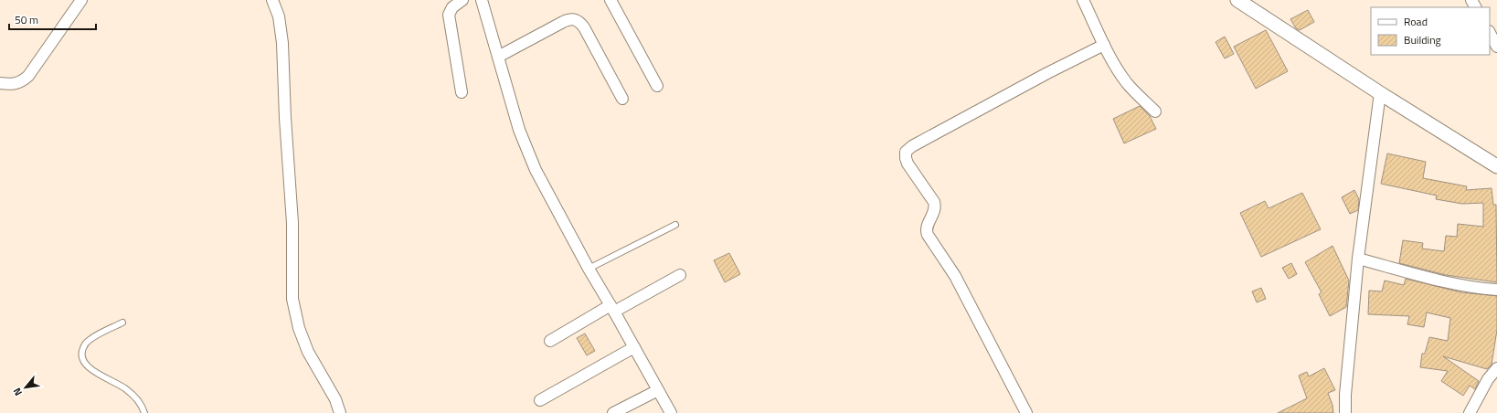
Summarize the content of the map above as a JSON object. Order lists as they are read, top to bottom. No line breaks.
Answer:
{"legend":["Road","Building"],"scale_bar":"50 m","north":"bottom left"}
